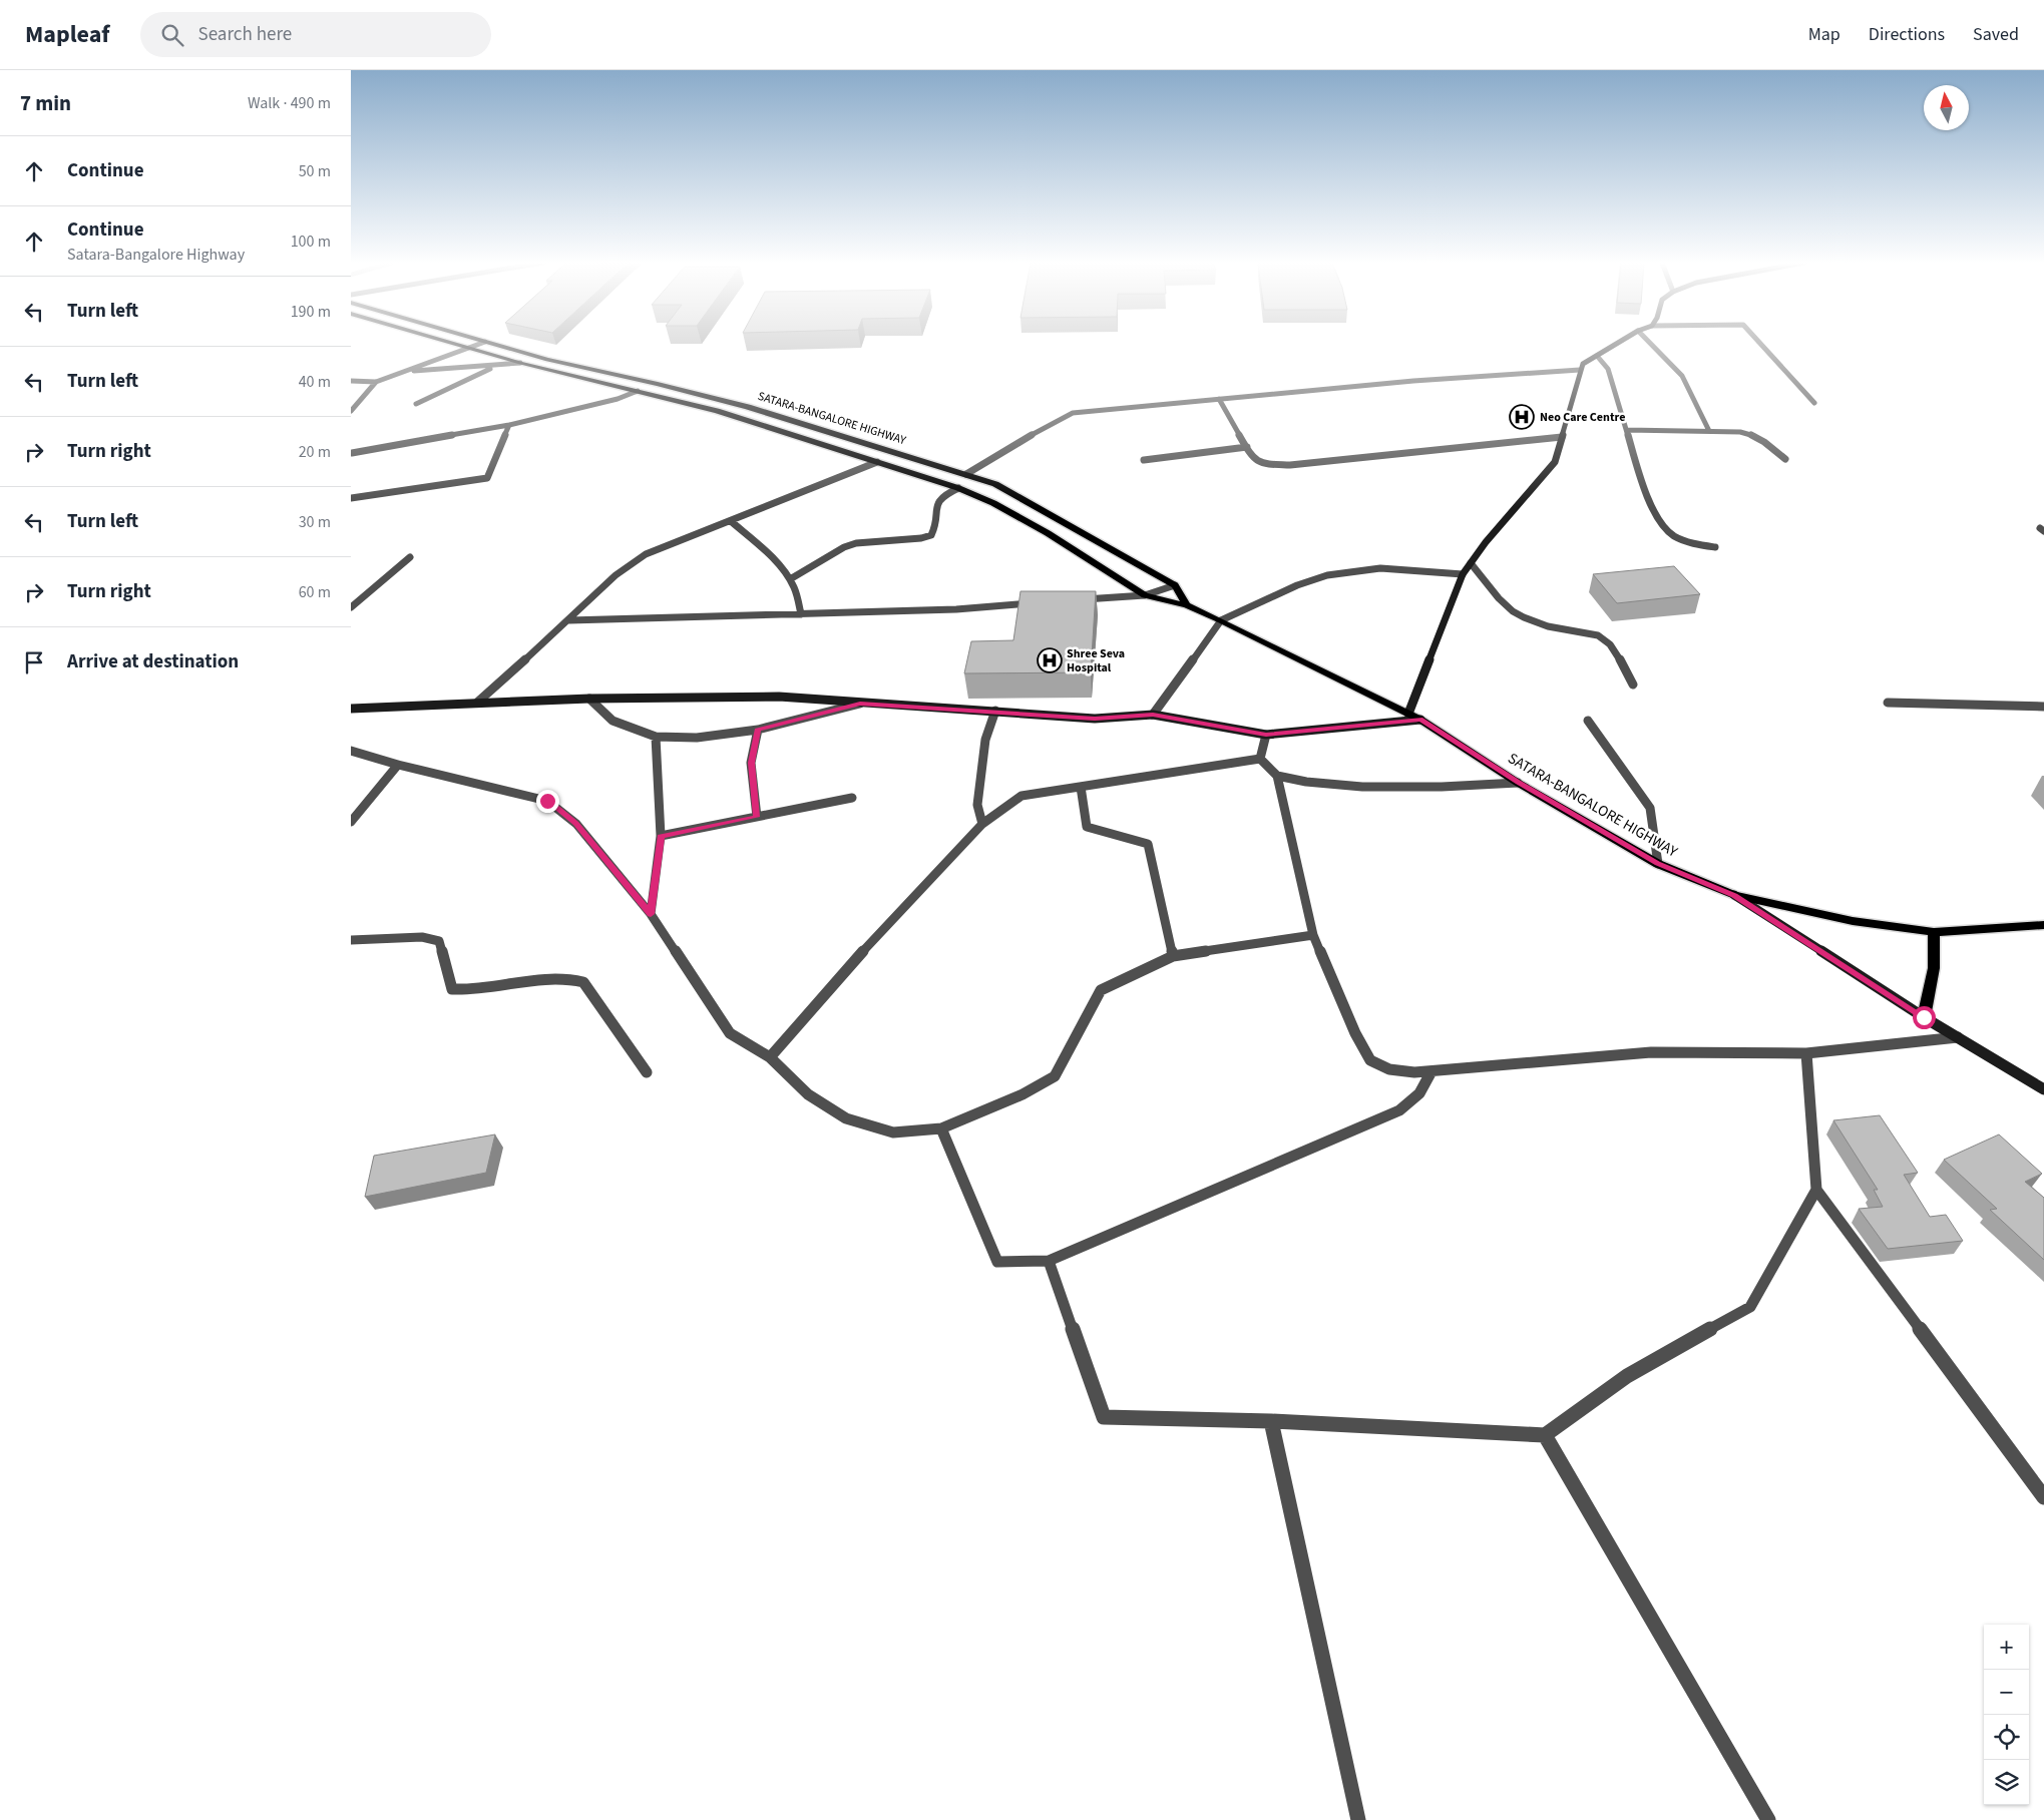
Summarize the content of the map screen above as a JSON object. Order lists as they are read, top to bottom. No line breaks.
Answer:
{"streets":{"main road":["SATARA-BANGALORE HIGHWAY"]},"places":{"hospital":["Neo Care Centre","Shree Seva Hospital"]},"north":"top","page":{"header":"Mapleaf","search":"Search here","nav":["Map","Directions","Saved"],"heading":["7 min","Walk · 490 m"],"list":[["Continue","50 m"],["Continue","Satara-Bangalore Highway","100 m"],["Turn left","190 m"],["Turn left","40 m"],["Turn right","20 m"],["Turn left","30 m"],["Turn right","60 m"],"Arrive at destination"],"map_buttons":["+","−"]}}
